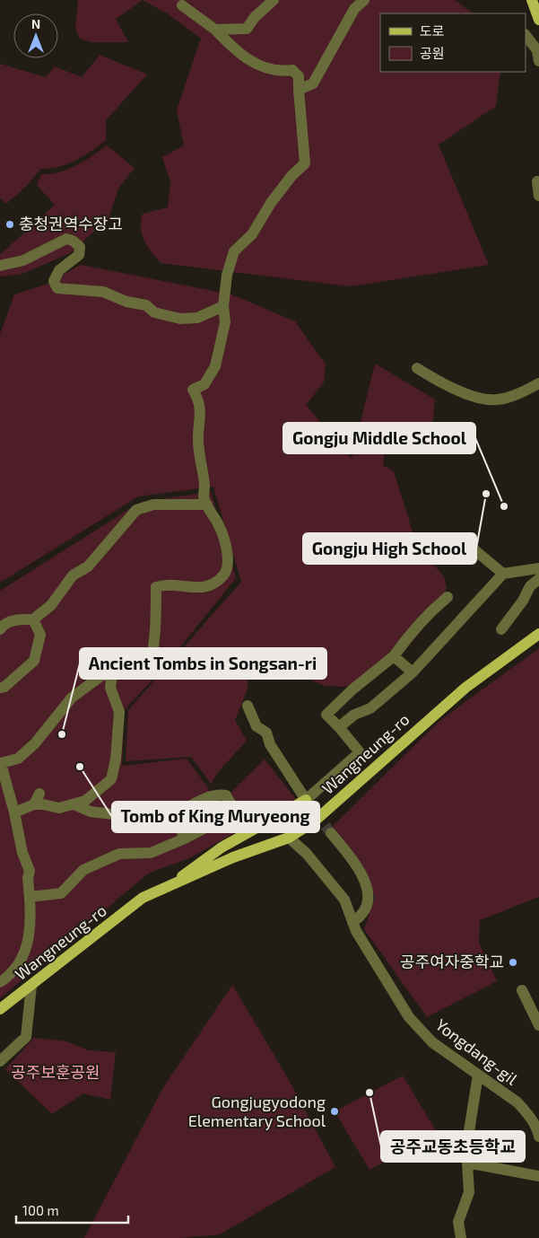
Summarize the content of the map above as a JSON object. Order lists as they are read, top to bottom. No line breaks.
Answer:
{"streets":{"main road":["Wangneung-ro"],"street":["Yongdang-gil"]},"crossings":[["Wangneung-ro","Yongdang-gil"]],"parks":["공주보훈공원"],"places":["충청권역수장고","Gongju High School","Gongju Middle School","Ancient Tombs in Songsan-ri","Tomb of King Muryeong","공주여자중학교","공주교동초등학교","Gongjugyodong Elementary School"],"legend":["도로","공원"],"scale_bar":"100 m","north":"top"}
